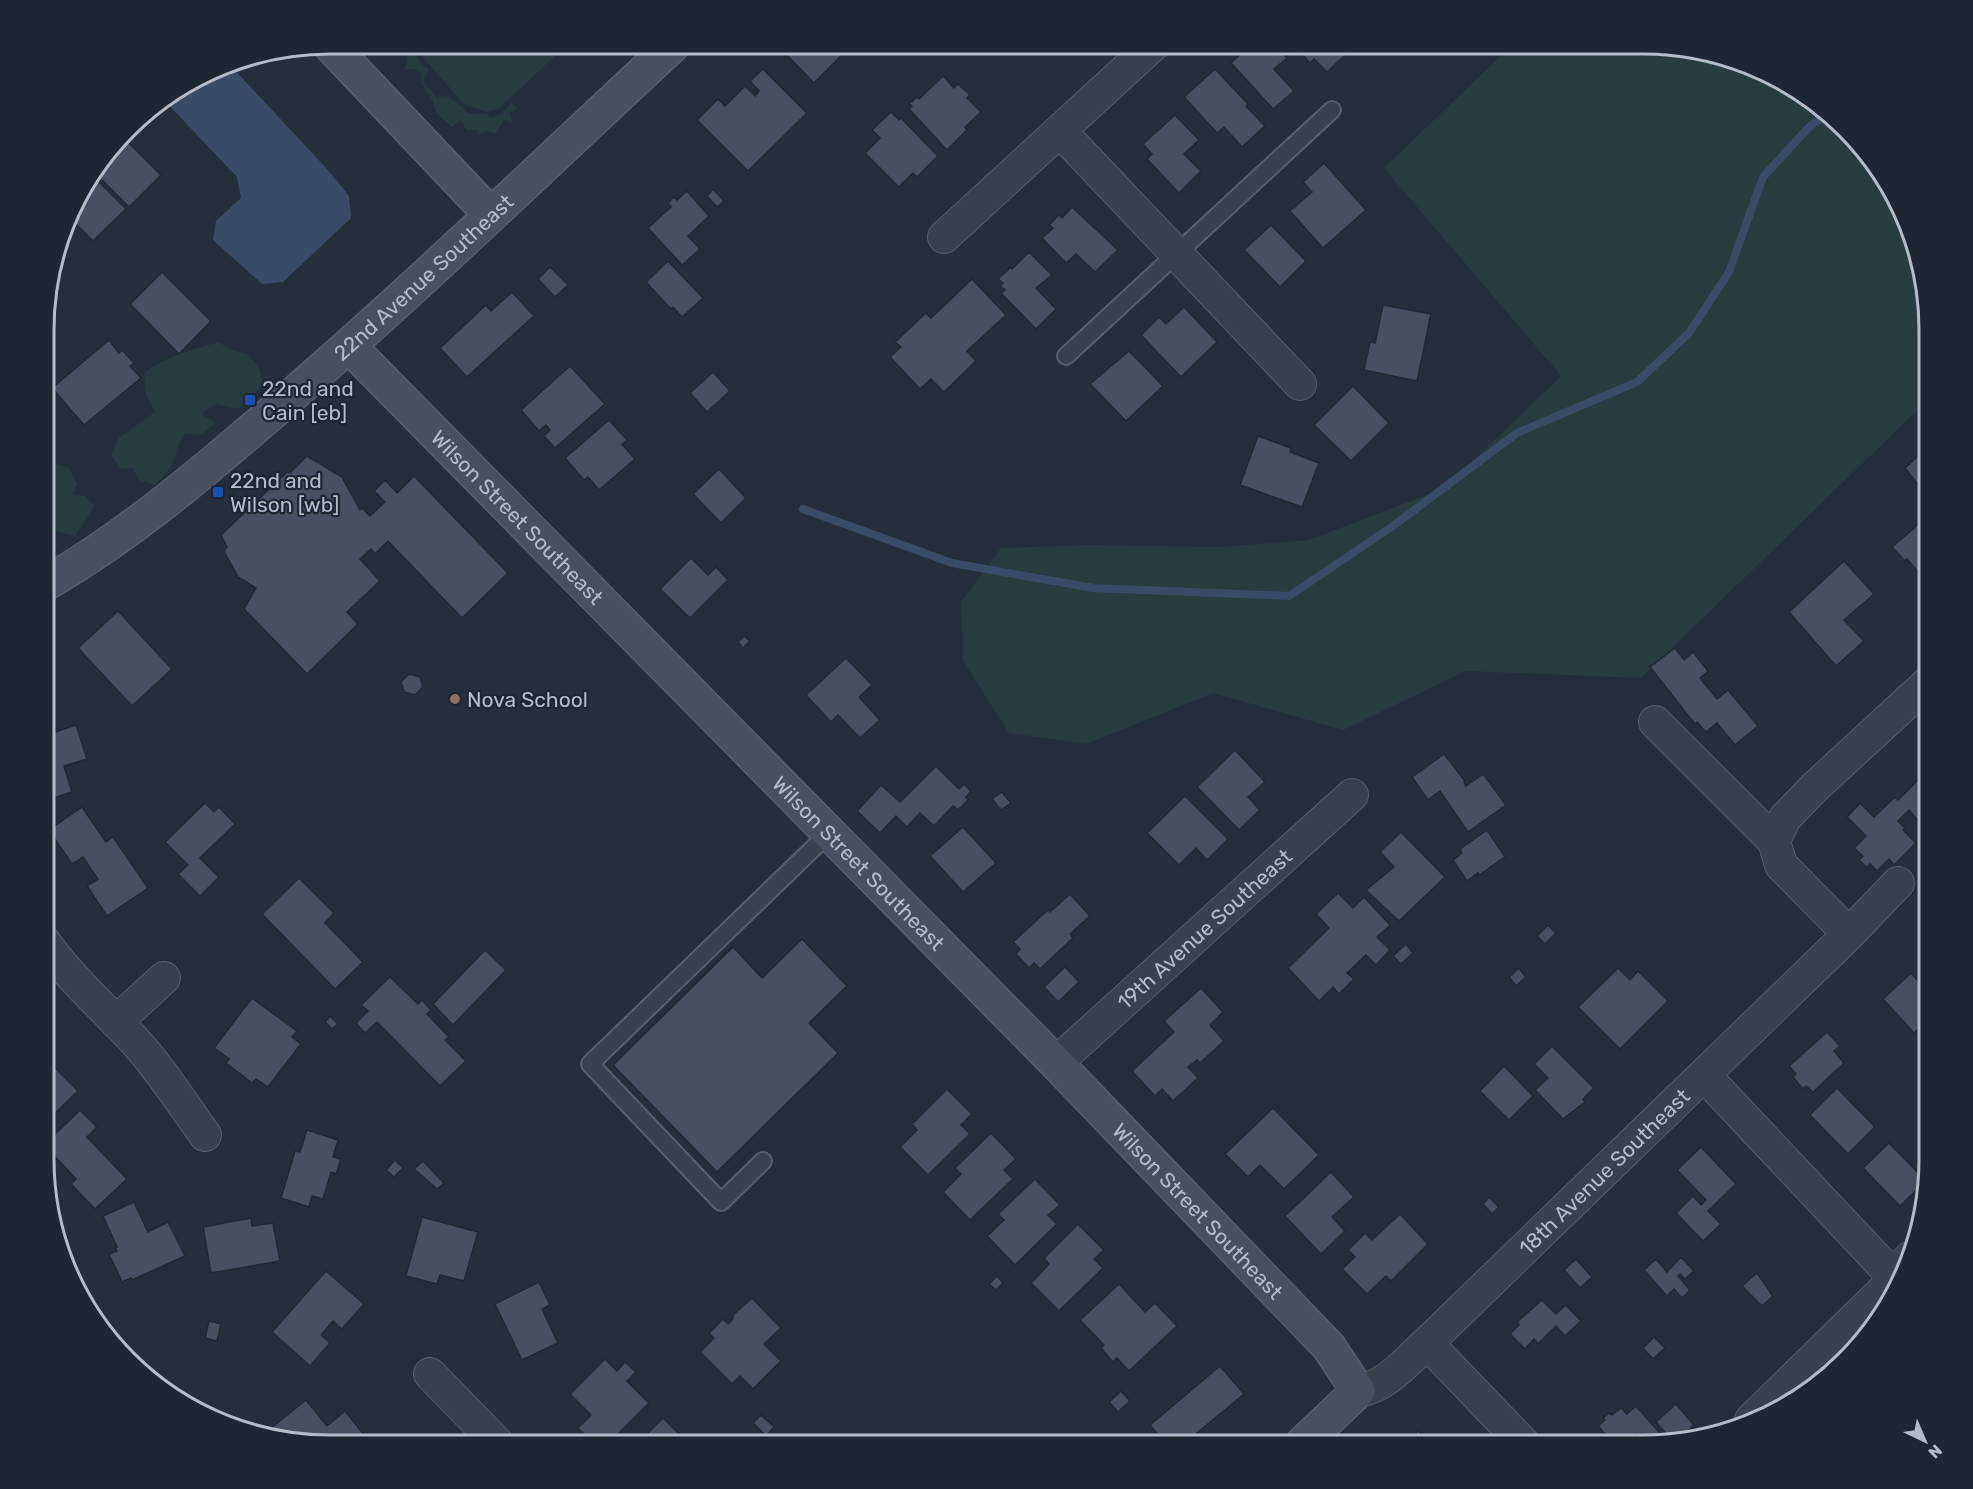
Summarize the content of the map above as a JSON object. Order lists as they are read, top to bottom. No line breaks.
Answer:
{"streets":{"street":["22nd Avenue Southeast","Wilson Street Southeast","19th Avenue Southeast","18th Avenue Southeast"]},"crossings":[["22nd Avenue Southeast","Wilson Street Southeast"],["Wilson Street Southeast","19th Avenue Southeast"],["Wilson Street Southeast","18th Avenue Southeast"]],"places":{"transit":["22nd and Cain [eb]","22nd and Wilson [wb]"],"other":["Nova School"]},"north":"bottom right"}
